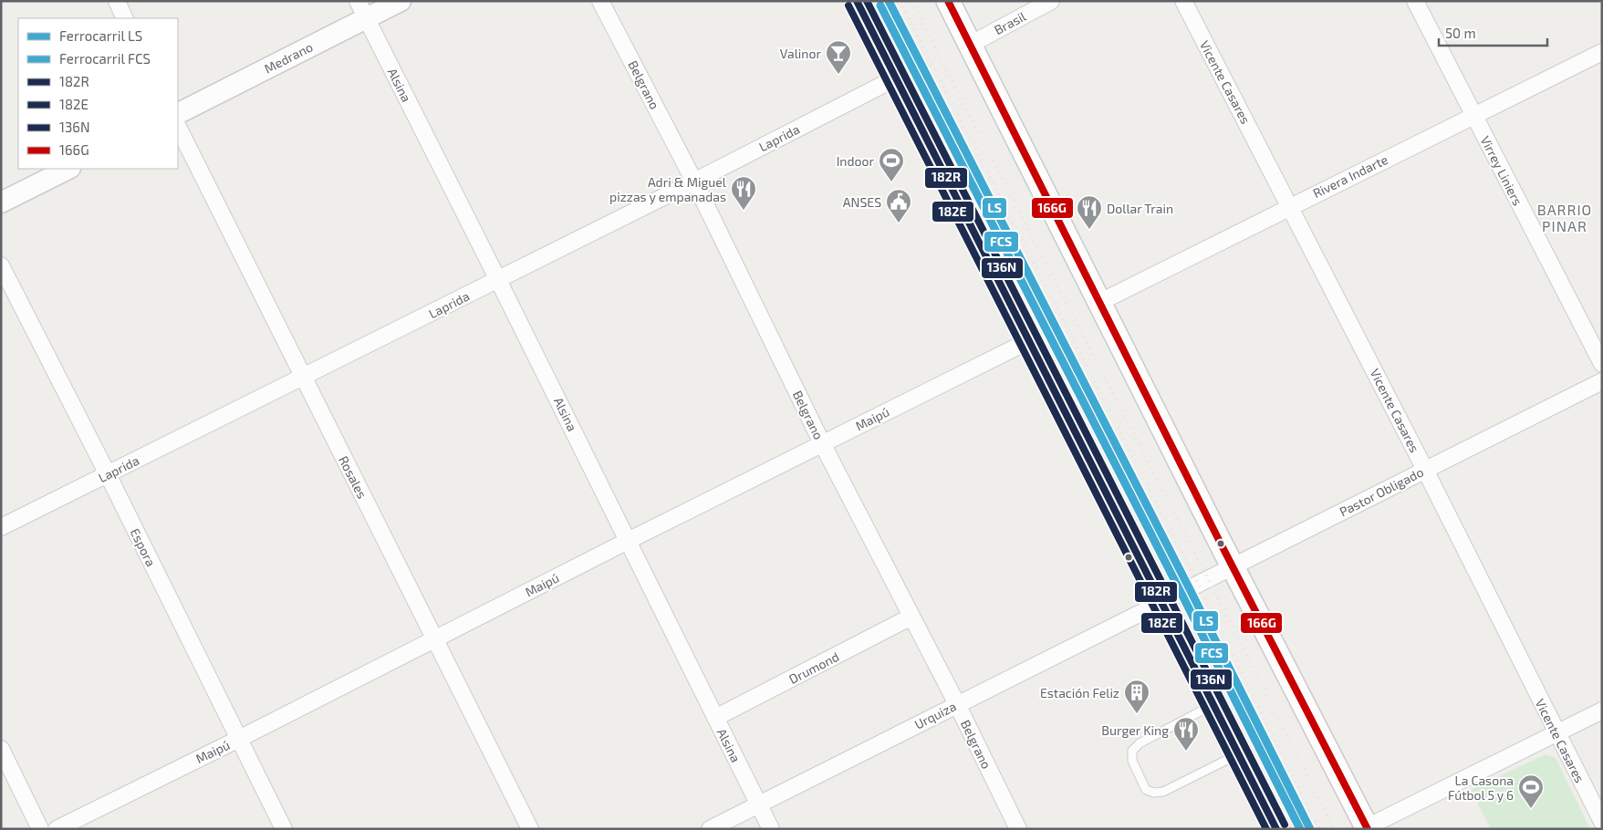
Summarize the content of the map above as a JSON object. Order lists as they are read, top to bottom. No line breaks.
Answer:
{"streets":{"street":["Brasil","Medrano","Vicente Casares","Alsina","Belgrano","Laprida","Virrey Liniers","Rivera Indarte","Maipú","Rosales","Pastor Obligado","Espora","Drumond","Urquiza"]},"crossings":[["Medrano","Alsina"],["Vicente Casares","Rivera Indarte"],["Vicente Casares","Pastor Obligado"],["Alsina","Laprida"],["Alsina","Maipú"],["Alsina","Drumond"],["Alsina","Urquiza"],["Belgrano","Laprida"],["Belgrano","Maipú"],["Belgrano","Drumond"],["Belgrano","Urquiza"],["Laprida","Rosales"],["Laprida","Espora"],["Virrey Liniers","Rivera Indarte"],["Maipú","Rosales"],["Maipú","Espora"],["Pastor Obligado","Urquiza"]],"districts":["BARRIO PINAR"],"places":{"bar":["Valinor"],"sports":["Indoor","La Casona Fútbol 5 y 6"],"restaurant":["Adri & Miguel pizzas y empanadas","Dollar Train","Burger King"],"public building":["ANSES"],"building":["Estación Feliz"]},"lines":["rail line LS","transit line 182R","transit line 136N","transit line 166G","rail line FCS","transit line 182E"],"legend":["Ferrocarril LS","Ferrocarril FCS","182R","182E","136N","166G"],"scale_bar":"50 m"}
